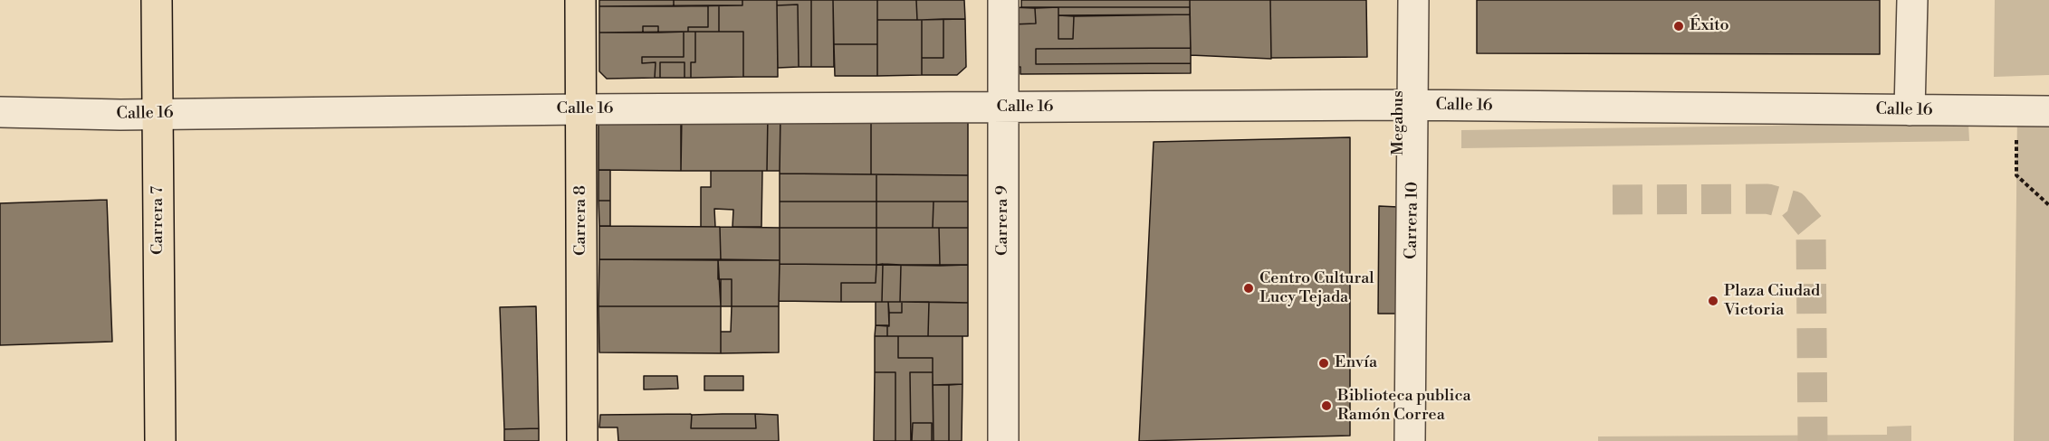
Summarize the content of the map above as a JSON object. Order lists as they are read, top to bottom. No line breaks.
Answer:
{"streets":{"main road":["Carrera 7","Carrera 8"],"street":["Calle 16","Megabus","Carrera 9","Carrera 10"]},"crossings":[["Calle 16","Megabus"],["Calle 16","Carrera 7"],["Calle 16","Carrera 8"],["Calle 16","Carrera 9"],["Calle 16","Carrera 10"],["Megabus","Carrera 10"]],"places":["Éxito","Centro Cultural Lucy Tejada","Plaza Ciudad Victoria","Envía","Biblioteca publica Ramón Correa"]}
